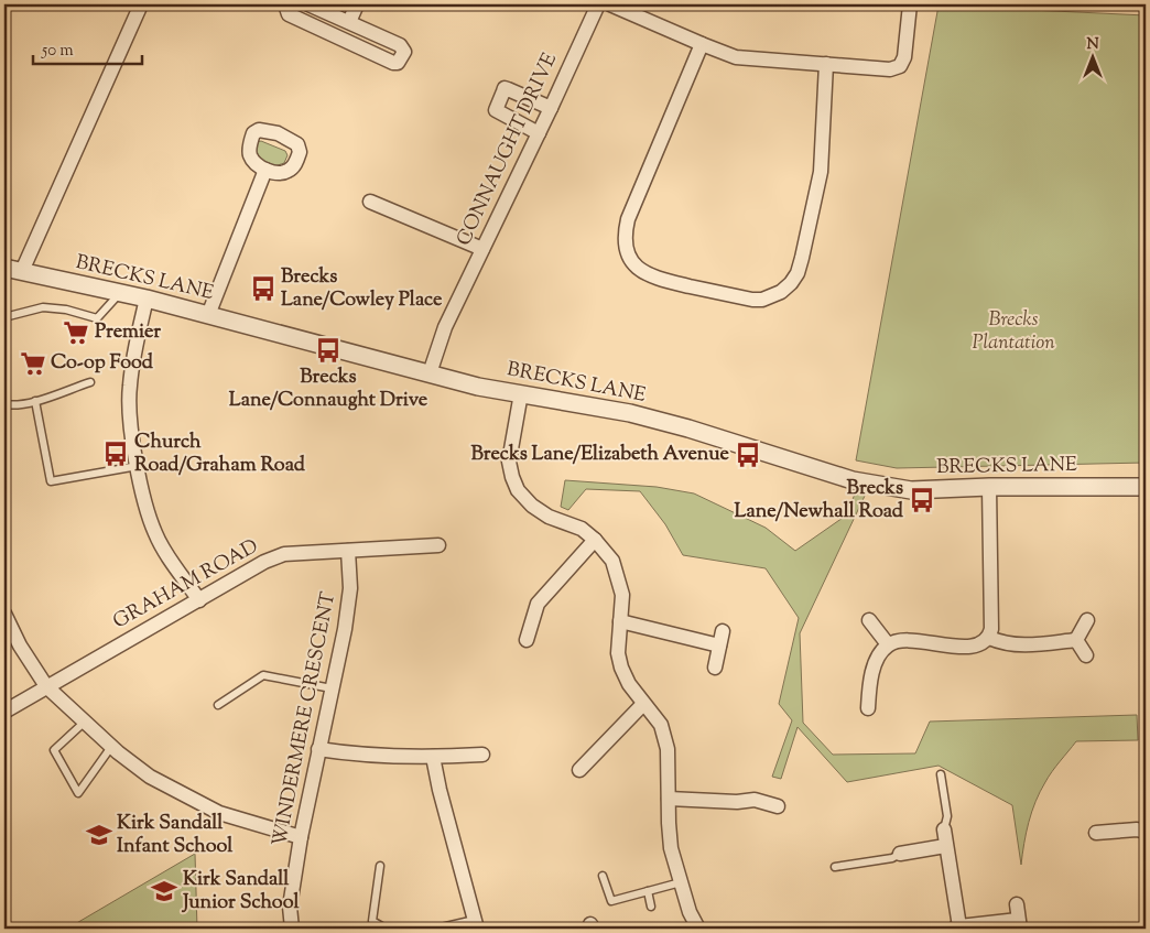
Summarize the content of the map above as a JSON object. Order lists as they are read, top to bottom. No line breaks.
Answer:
{"streets":{"street":["CONNAUGHT DRIVE","BRECKS LANE","GRAHAM ROAD","WINDERMERE CRESCENT"]},"crossings":[["CONNAUGHT DRIVE","BRECKS LANE"],["GRAHAM ROAD","WINDERMERE CRESCENT"]],"parks":["Brecks Plantation"],"places":{"bus stop":["Brecks Lane/Cowley Place","Brecks Lane/Connaught Drive","Church Road/Graham Road","Brecks Lane/Elizabeth Avenue","Brecks Lane/Newhall Road"],"supermarket":["Premier","Co-op Food"],"school or university":["Kirk Sandall Infant School","Kirk Sandall Junior School"]},"scale_bar":"50 m","north":"top"}
